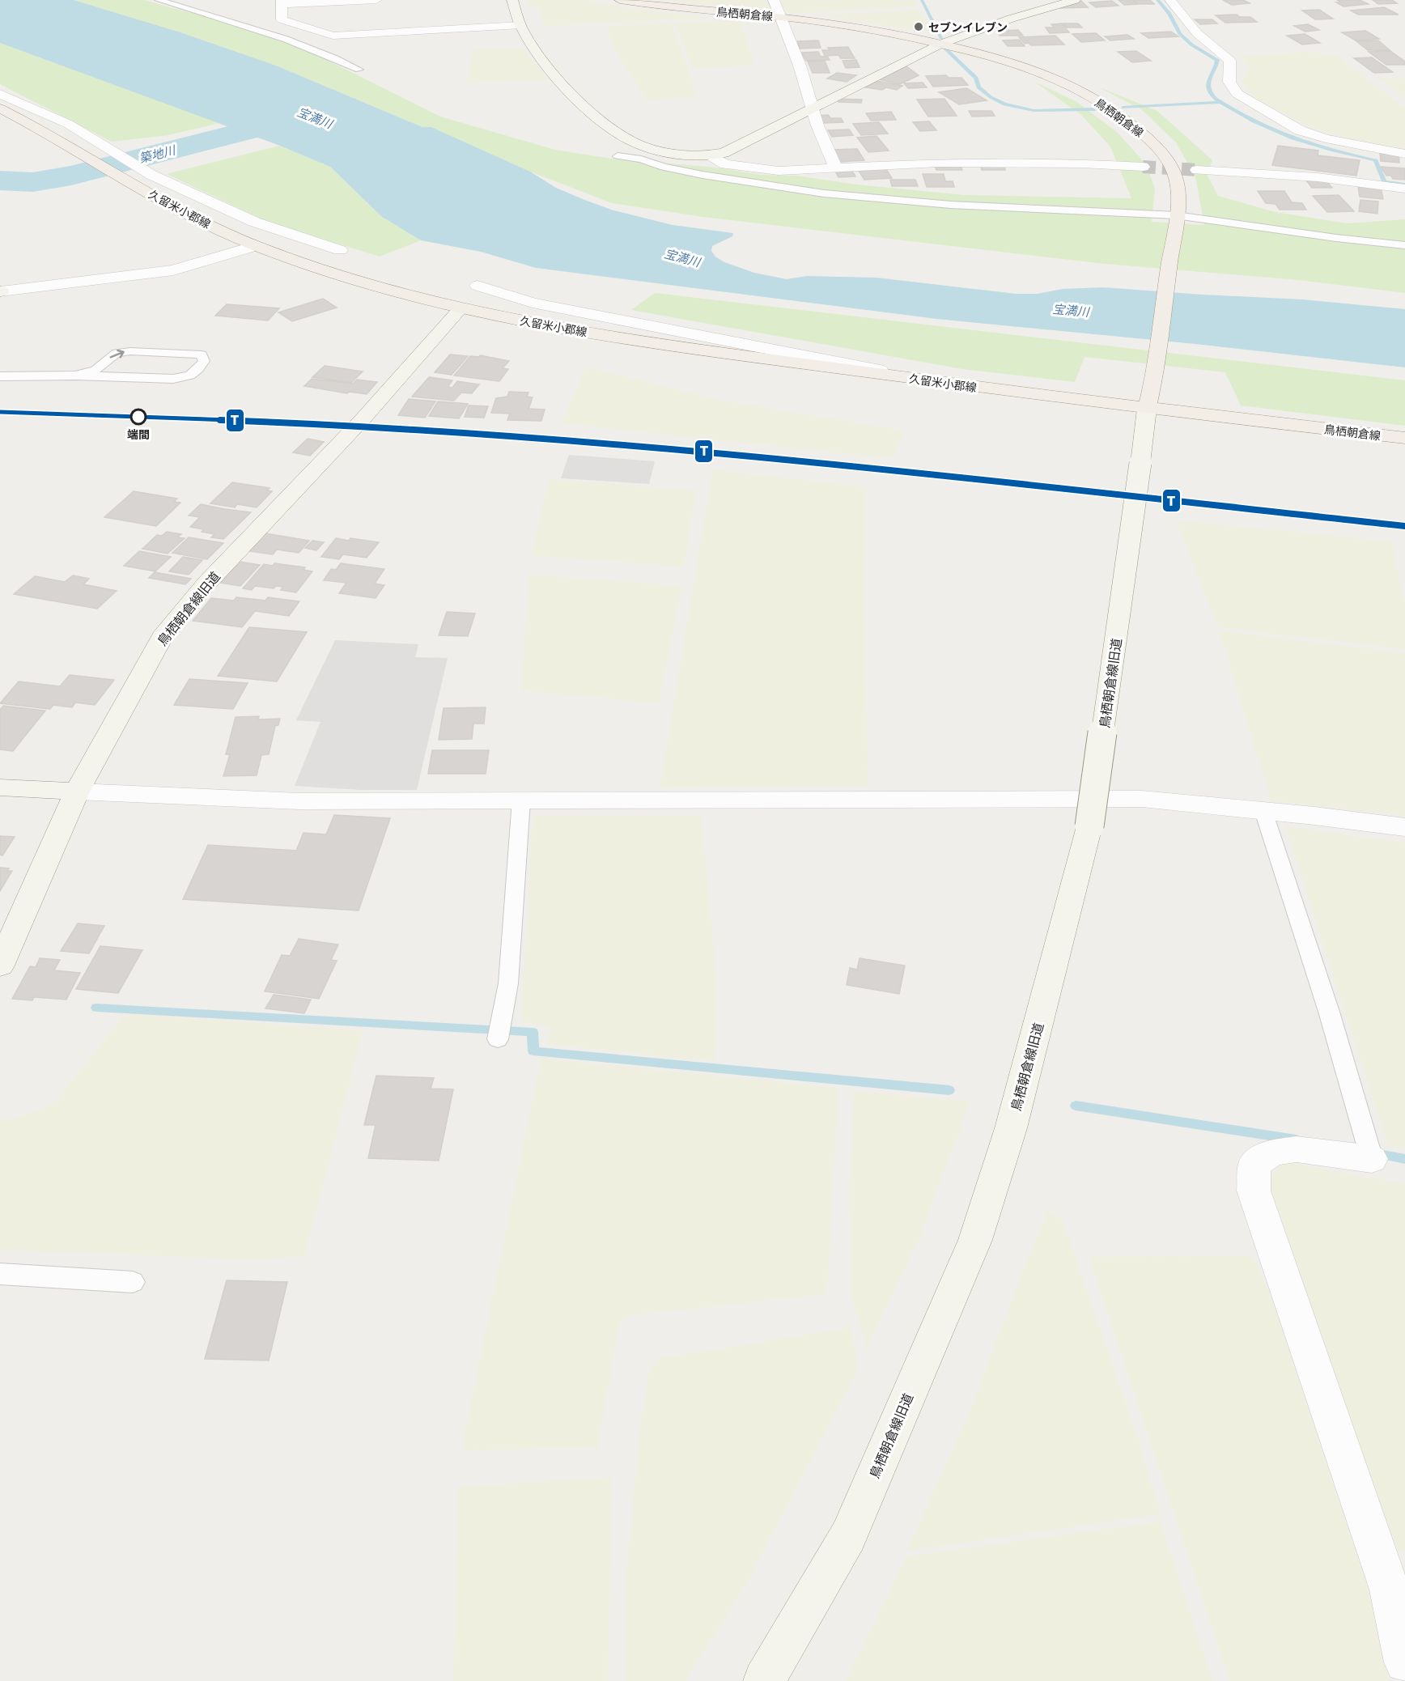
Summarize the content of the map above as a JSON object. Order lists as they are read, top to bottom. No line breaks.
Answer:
{"streets":{"main road":["鳥栖朝倉線","久留米小郡線"],"street":["鳥栖朝倉線旧道"]},"crossings":[["鳥栖朝倉線","久留米小郡線"],["鳥栖朝倉線","鳥栖朝倉線旧道"],["久留米小郡線","鳥栖朝倉線旧道"]],"water":["宝満川","築地川"],"places":["セブンイレブン","端間"],"lines":["transit line T"]}
